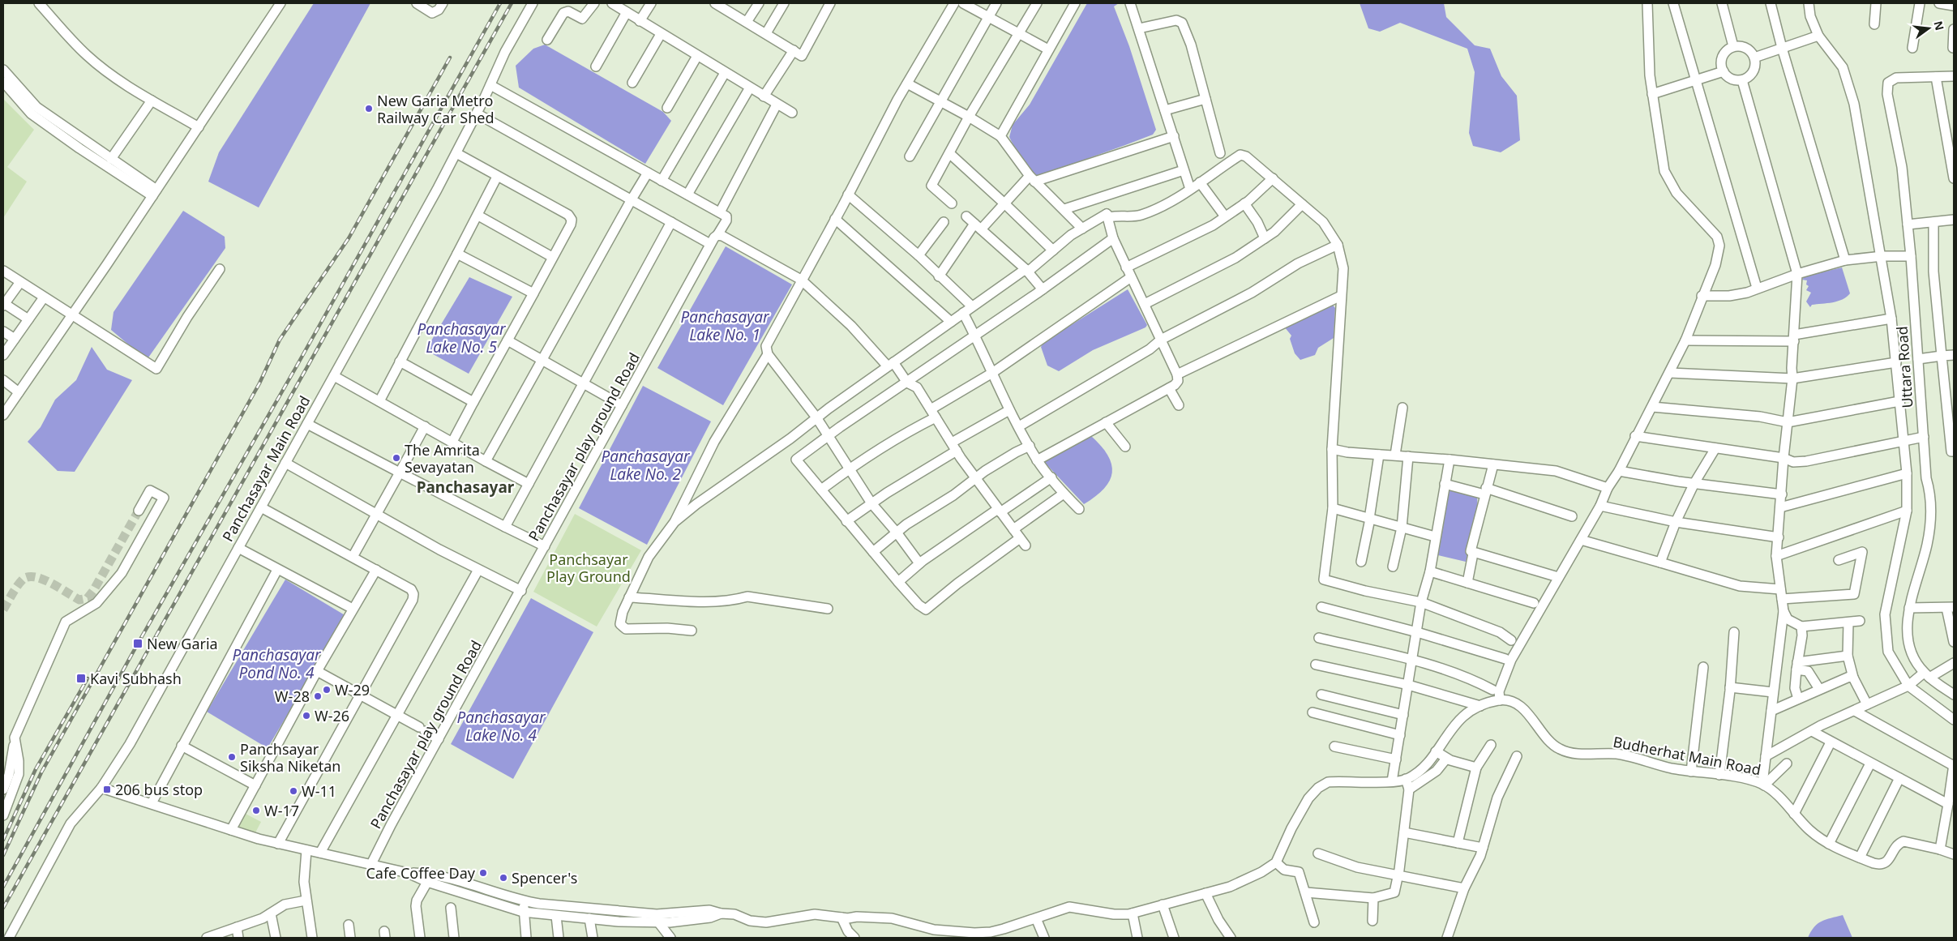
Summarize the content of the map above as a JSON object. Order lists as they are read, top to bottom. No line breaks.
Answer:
{"streets":{"street":["Uttara Road","Panchasayar play ground Road","Panchasayar Main Road","Budherhat Main Road"]},"districts":["Panchasayar"],"water":["Panchasayar Lake No. 1","Panchasayar Lake No. 5","Panchasayar Lake No. 2","Panchasayar Pond No. 4","Panchasayar Lake No. 4"],"parks":["Panchsayar Play Ground"],"places":{"other":["New Garia Metro Railway Car Shed","The Amrita Sevayatan","W-29","W-28","W-26","Panchsayar Siksha Niketan","W-11","W-17","Cafe Coffee Day","Spencer's"],"transit":["New Garia","Kavi Subhash","206 bus stop"]},"north":"right"}
